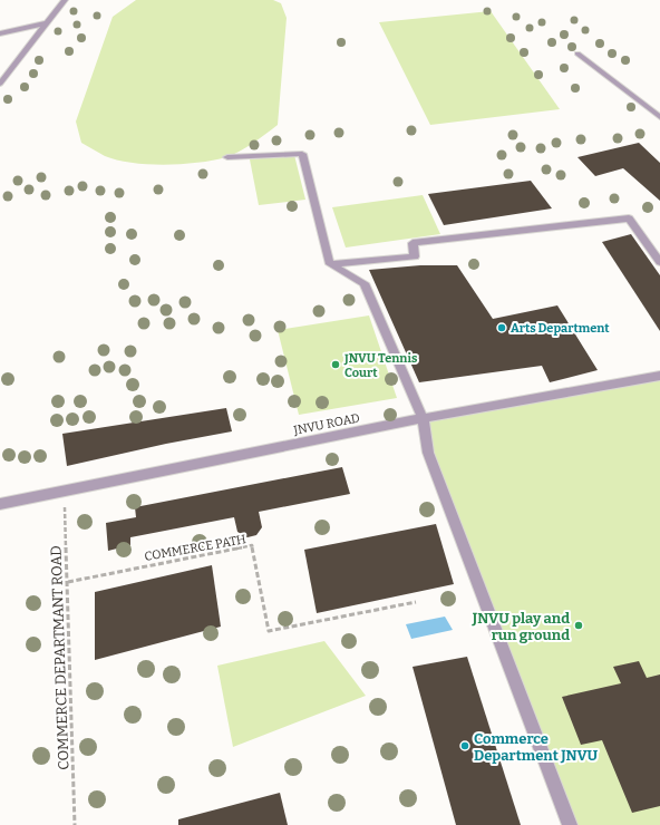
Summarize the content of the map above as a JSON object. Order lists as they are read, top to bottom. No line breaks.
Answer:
{"streets":{"street":["JNVU ROAD"],"path":["COMMERCE PATH","COMMERCE DEPARTMANT ROAD"]},"crossings":[["JNVU ROAD","COMMERCE DEPARTMANT ROAD"],["COMMERCE PATH","COMMERCE DEPARTMANT ROAD"]],"places":["Arts Department","JNVU Tennis Court","JNVU play and run ground","Commerce Department JNVU"]}
